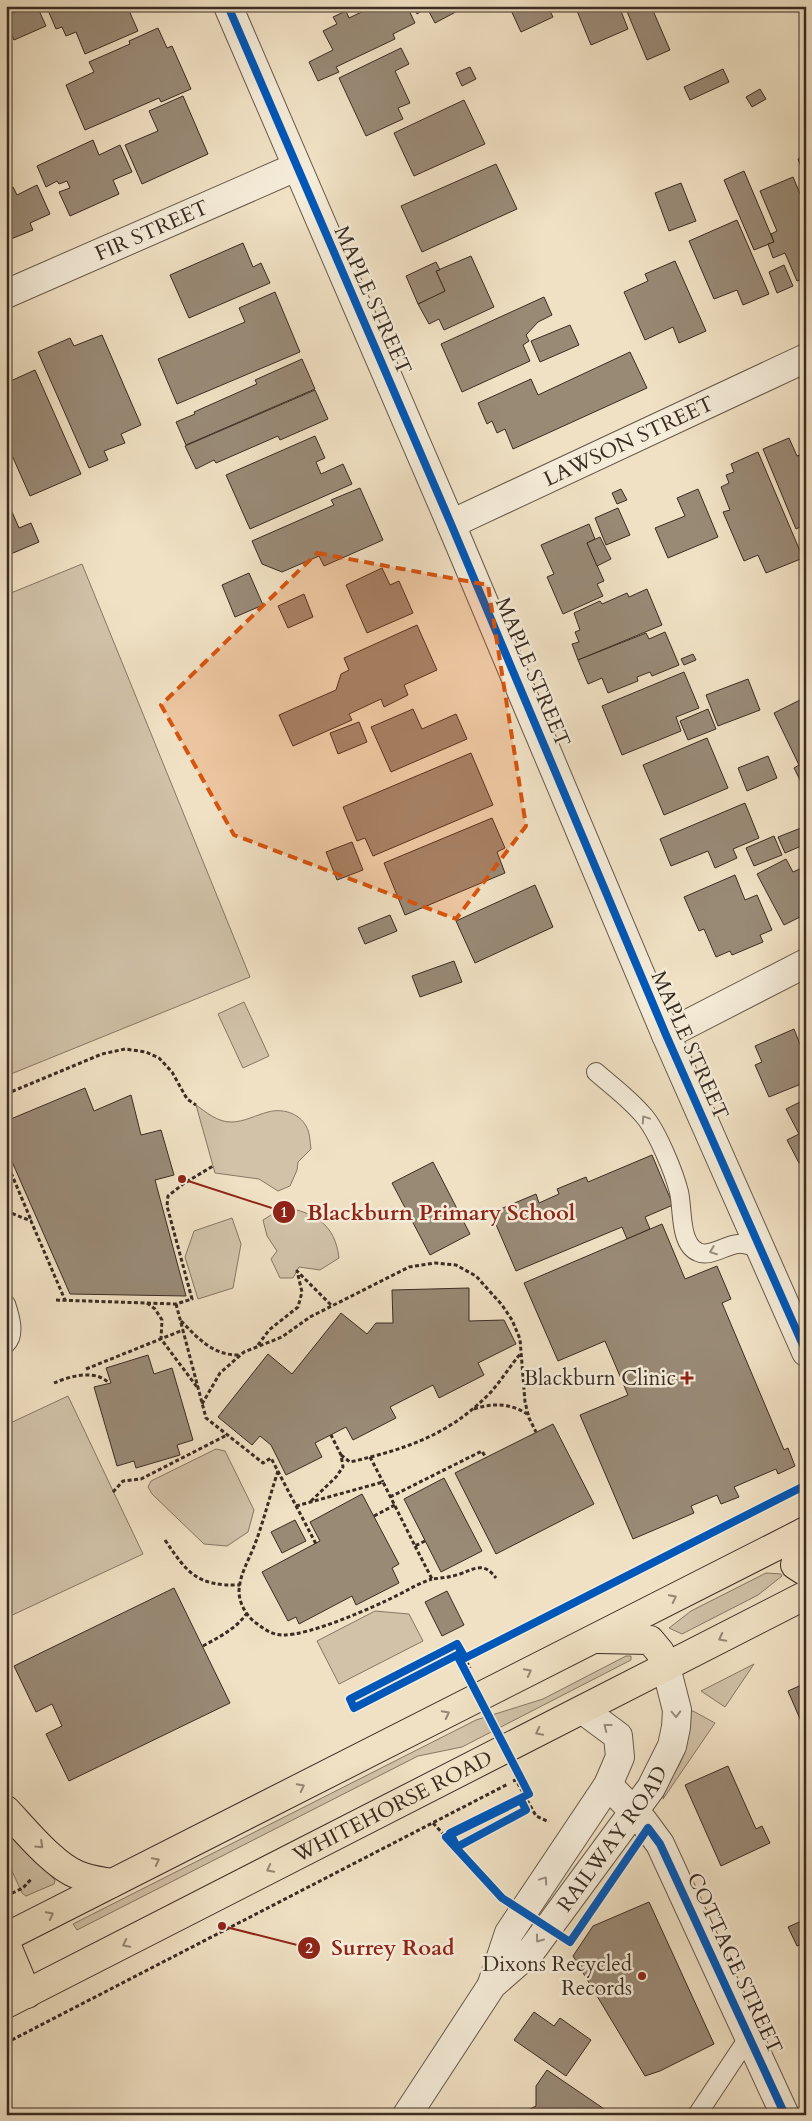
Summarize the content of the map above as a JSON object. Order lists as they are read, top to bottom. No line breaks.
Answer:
{"streets":{"main road":["WHITEHORSE ROAD"],"street":["FIR STREET","MAPLE STREET","LAWSON STREET","RAILWAY ROAD","COTTAGE STREET"]},"crossings":[["FIR STREET","MAPLE STREET"],["MAPLE STREET","LAWSON STREET"],["WHITEHORSE ROAD","RAILWAY ROAD"],["RAILWAY ROAD","COTTAGE STREET"]],"places":{"other":["Blackburn Primary School","Surrey Road","Dixons Recycled Records"],"health":["Blackburn Clinic"]}}
